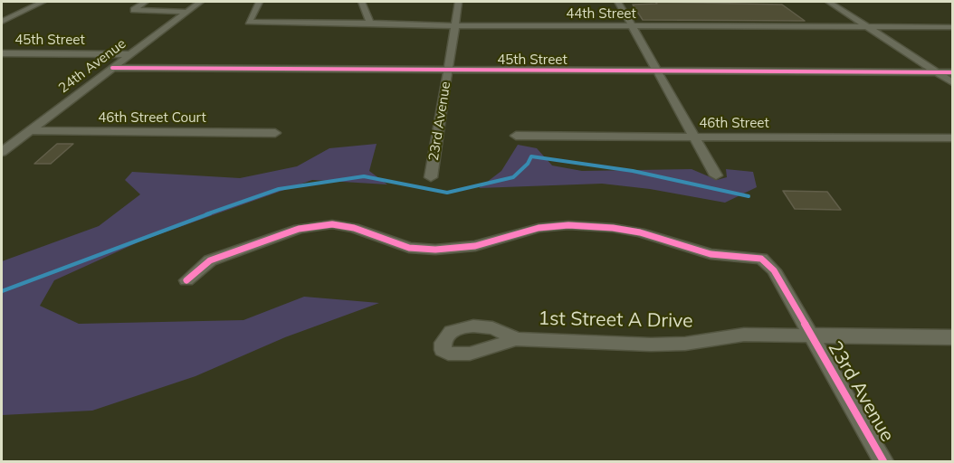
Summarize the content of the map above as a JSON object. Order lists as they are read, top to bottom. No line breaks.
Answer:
{"streets":{"street":["44th Street","45th Street","24th Avenue","46th Street Court","23rd Avenue","46th Street","1st Street A Drive"]},"crossings":[["44th Street","23rd Avenue"],["45th Street","24th Avenue"],["45th Street","23rd Avenue"],["24th Avenue","46th Street Court"],["23rd Avenue","1st Street A Drive"]]}
